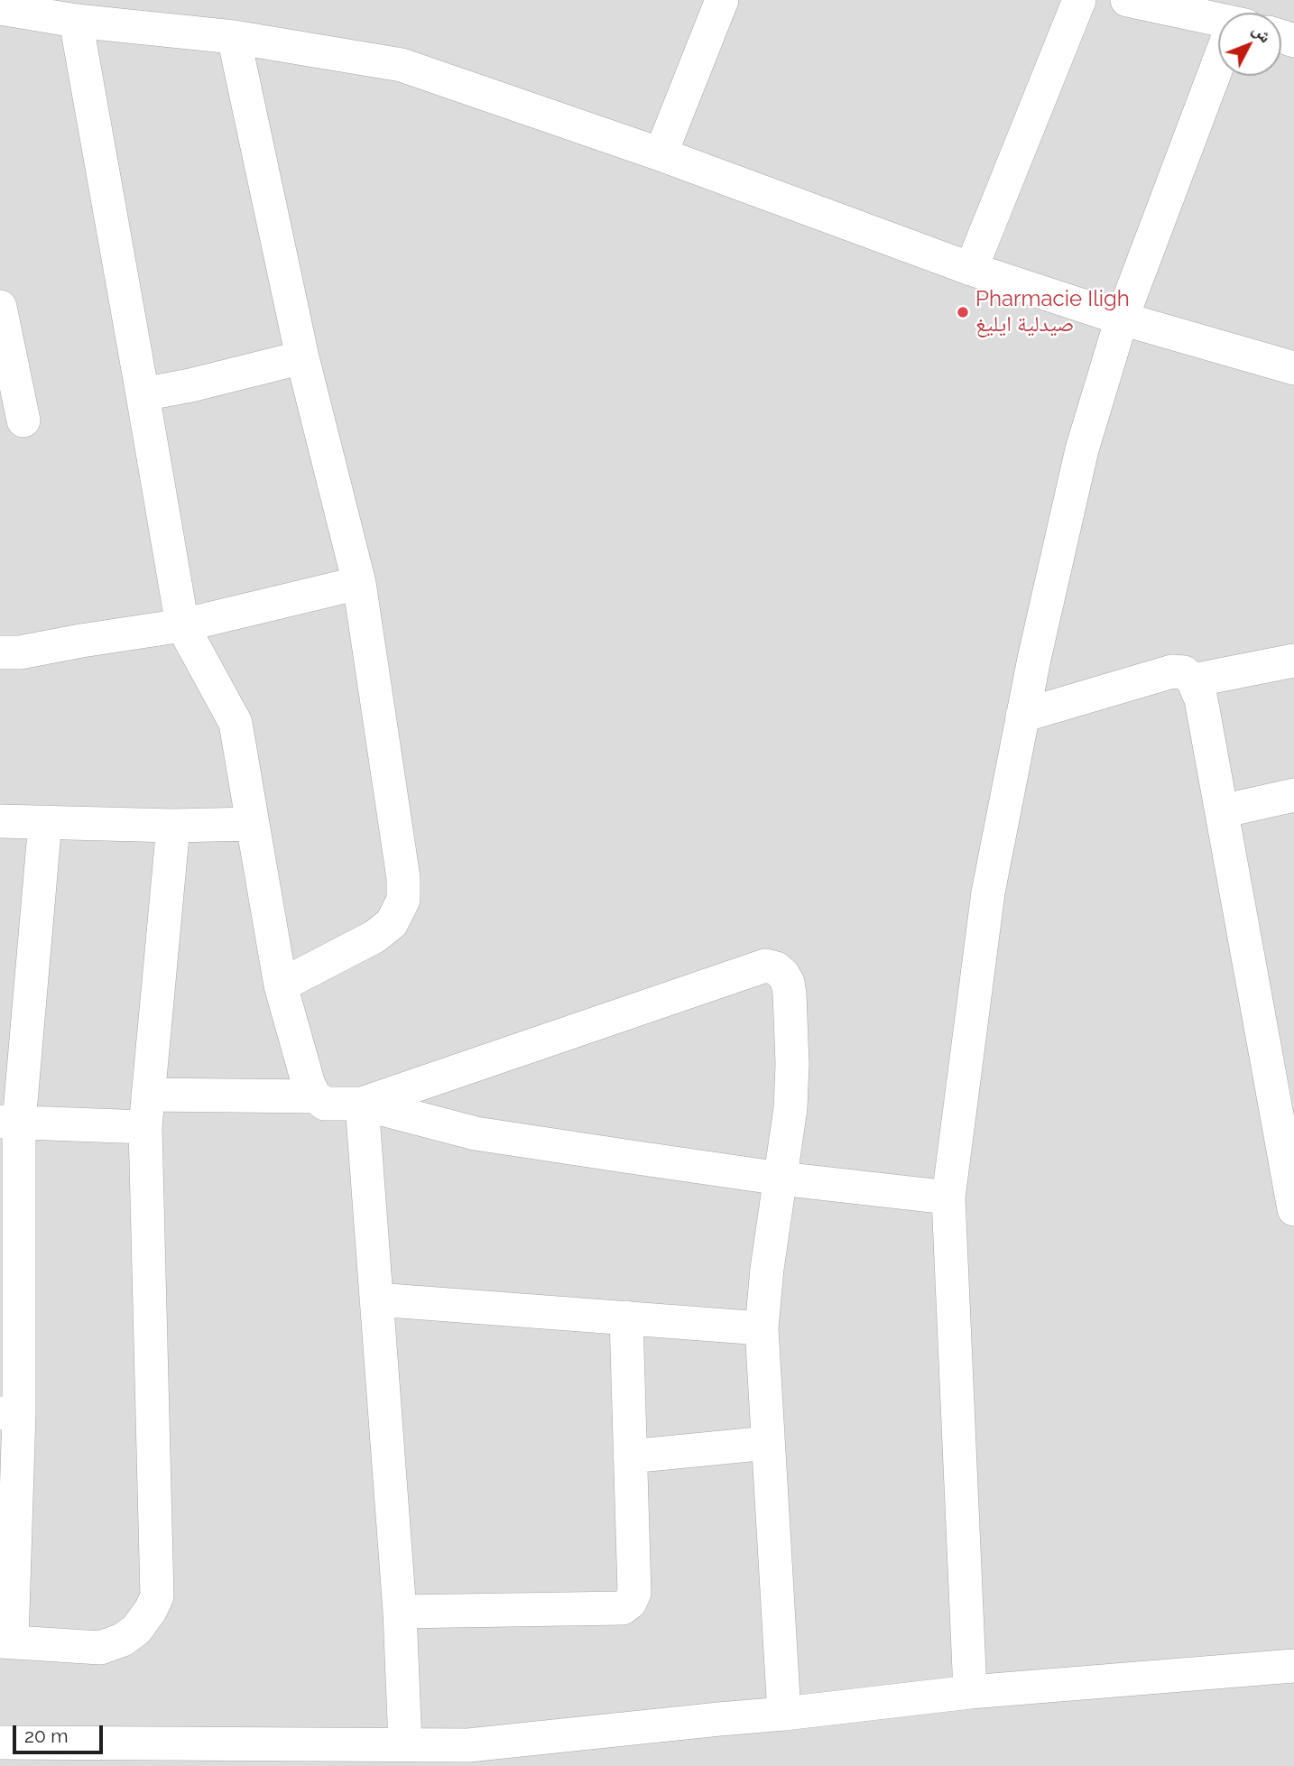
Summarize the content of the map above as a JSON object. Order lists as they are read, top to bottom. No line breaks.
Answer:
{"places":["Pharmacie Iligh صيدلية ايليغ"],"scale_bar":"20 m","north":"top right"}
